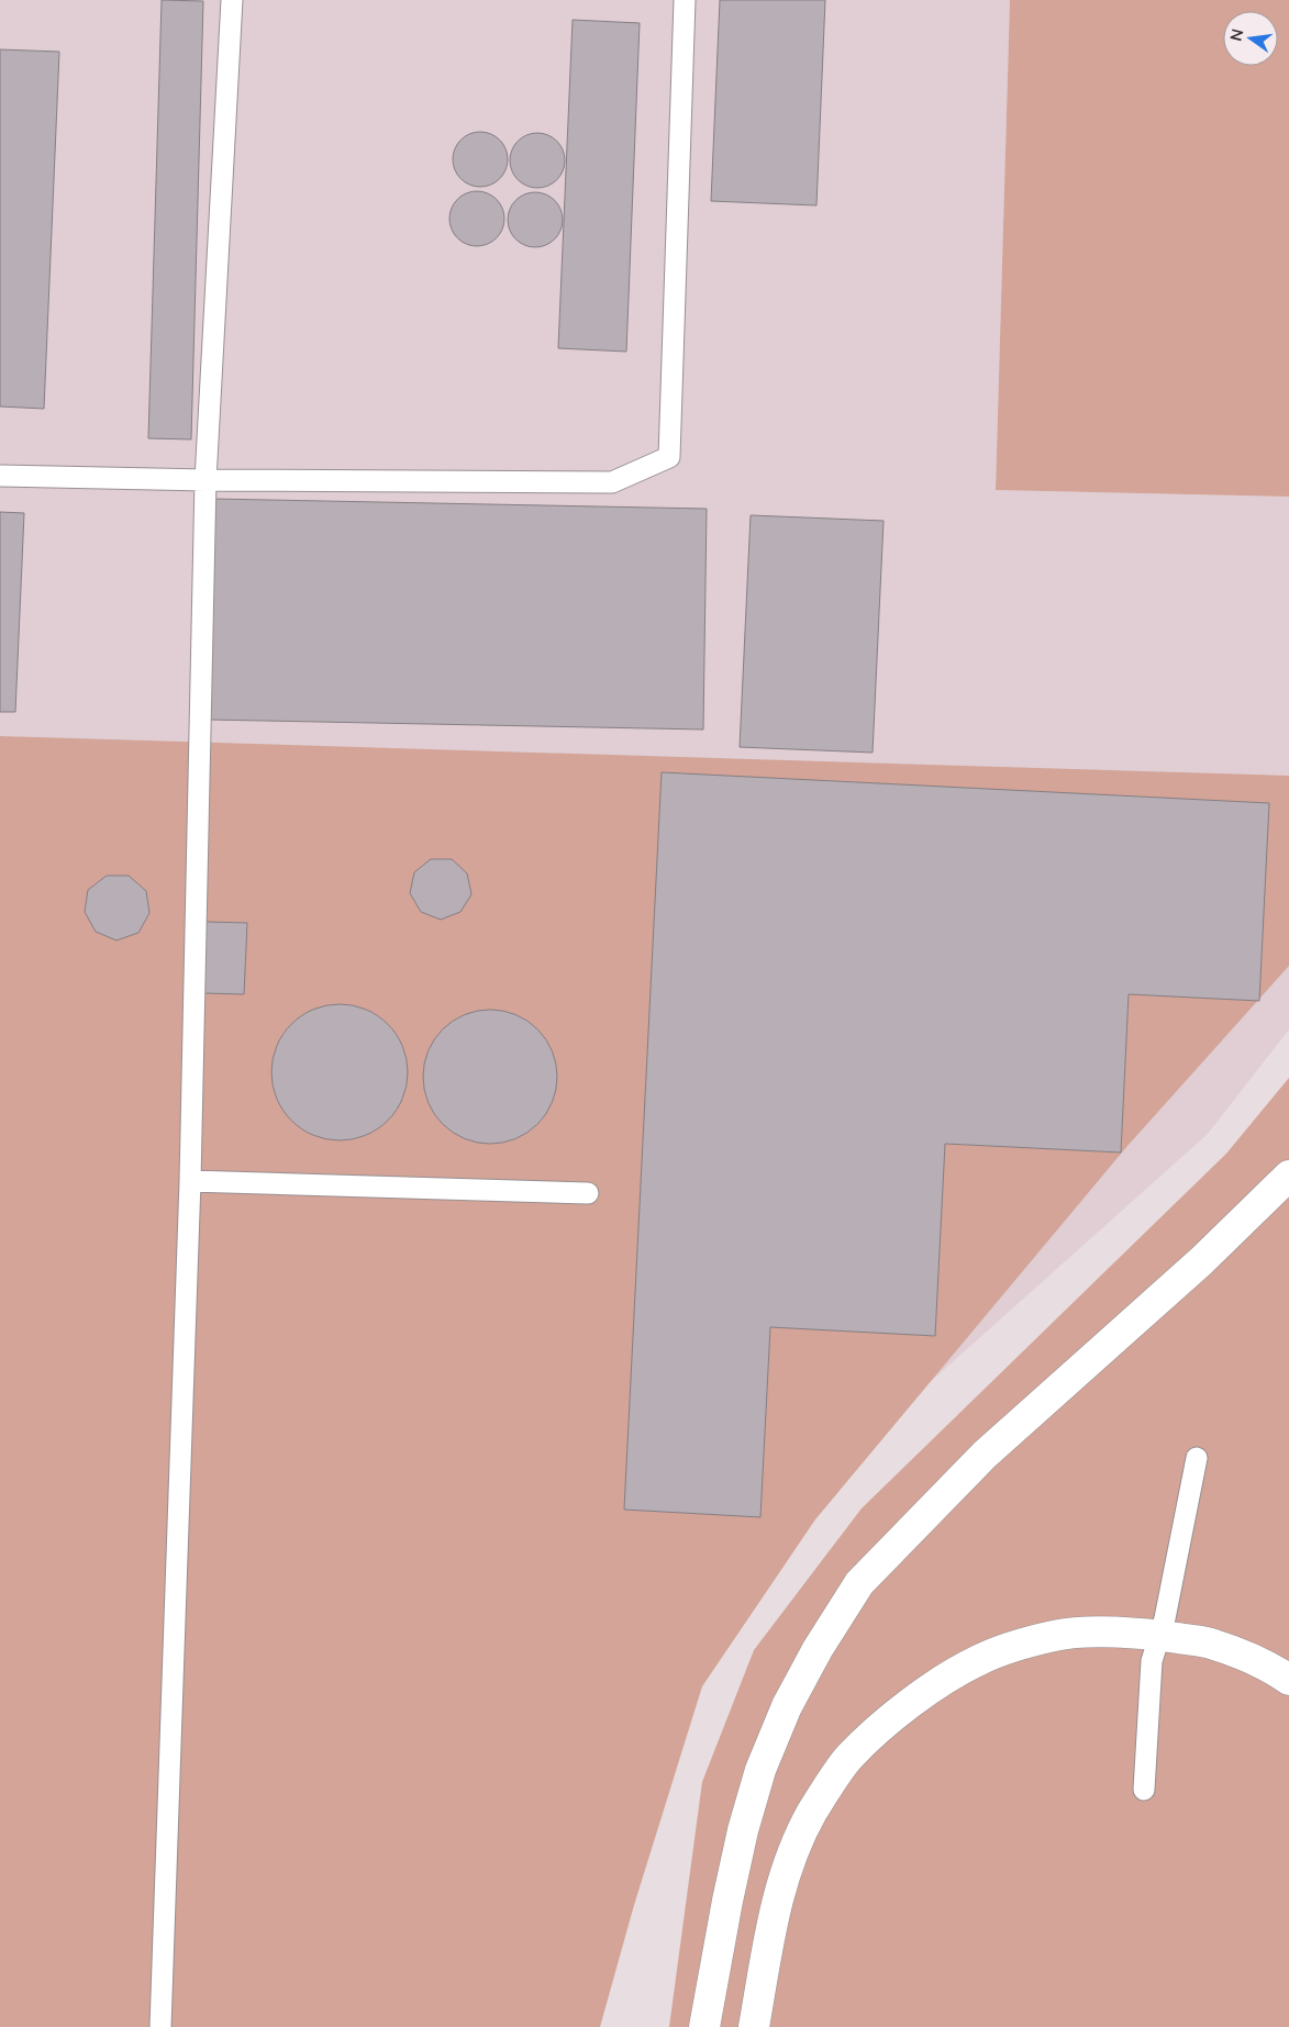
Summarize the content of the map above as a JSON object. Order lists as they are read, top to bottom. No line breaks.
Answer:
{"north":"left"}
